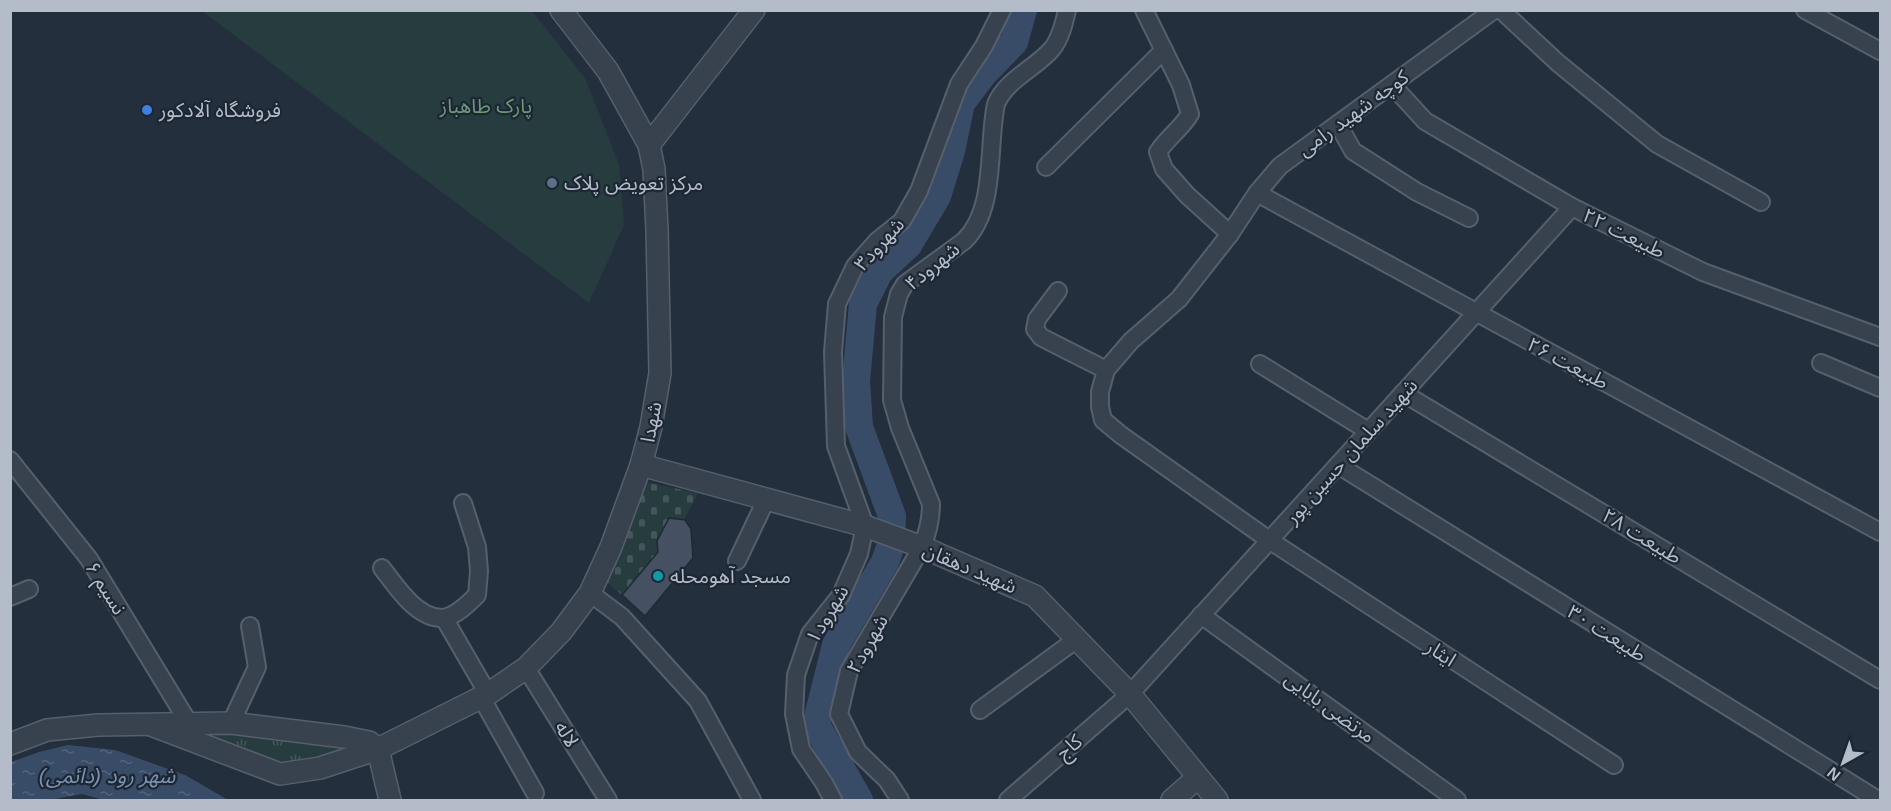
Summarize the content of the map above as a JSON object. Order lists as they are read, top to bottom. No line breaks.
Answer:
{"streets":{"street":["کوچه شهید رامی","طبیعت ۲۲","شهرود۳","شهرود۴","طبیعت ۲۶","شهدا","شهید سلمان حسین پور","طبیعت ۲۸","شهید دهقان","نسیم ۶","شهرود۱","طبیعت ۳۰","شهرود۲","ایثار","مرتضی بابایی","لاله","کاج"]},"crossings":[["کوچه شهید رامی","طبیعت ۲۲"],["کوچه شهید رامی","طبیعت ۲۶"],["کوچه شهید رامی","ایثار"],["طبیعت ۲۲","شهید سلمان حسین پور"],["شهرود۳","شهید دهقان"],["شهرود۳","شهرود۱"],["شهرود۴","شهید دهقان"],["شهرود۴","شهرود۲"],["طبیعت ۲۶","شهید سلمان حسین پور"],["شهدا","شهید دهقان"],["شهدا","لاله"],["شهید سلمان حسین پور","طبیعت ۲۸"],["شهید سلمان حسین پور","شهید دهقان"],["شهید سلمان حسین پور","طبیعت ۳۰"],["شهید سلمان حسین پور","ایثار"],["شهید سلمان حسین پور","مرتضی بابایی"],["شهید سلمان حسین پور","کاج"],["شهید دهقان","شهرود۱"],["شهید دهقان","شهرود۲"],["شهید دهقان","کاج"]],"water":["شهر رود (دائمی)"],"parks":["پارک طاهباز"],"places":["فروشگاه آلادکور","مرکز تعویض پلاک","مسجد آهومحله"],"north":"bottom left"}
